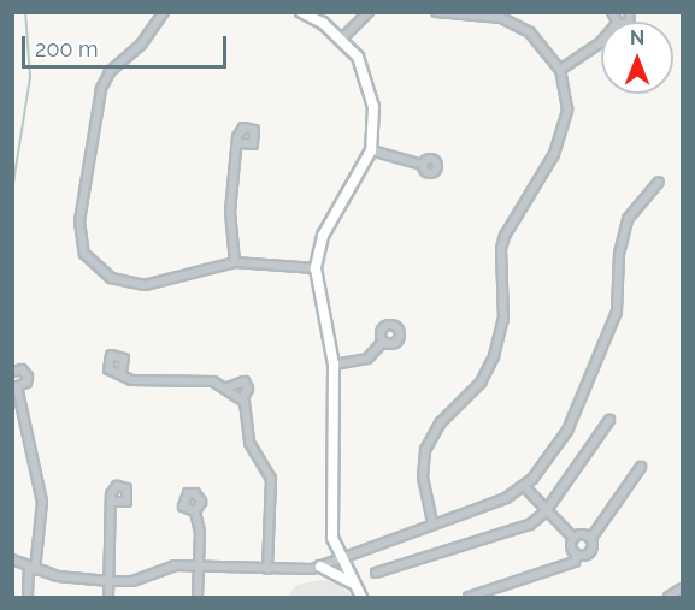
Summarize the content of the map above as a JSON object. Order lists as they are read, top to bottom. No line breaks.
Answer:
{"scale_bar":"200 m","north":"top"}
